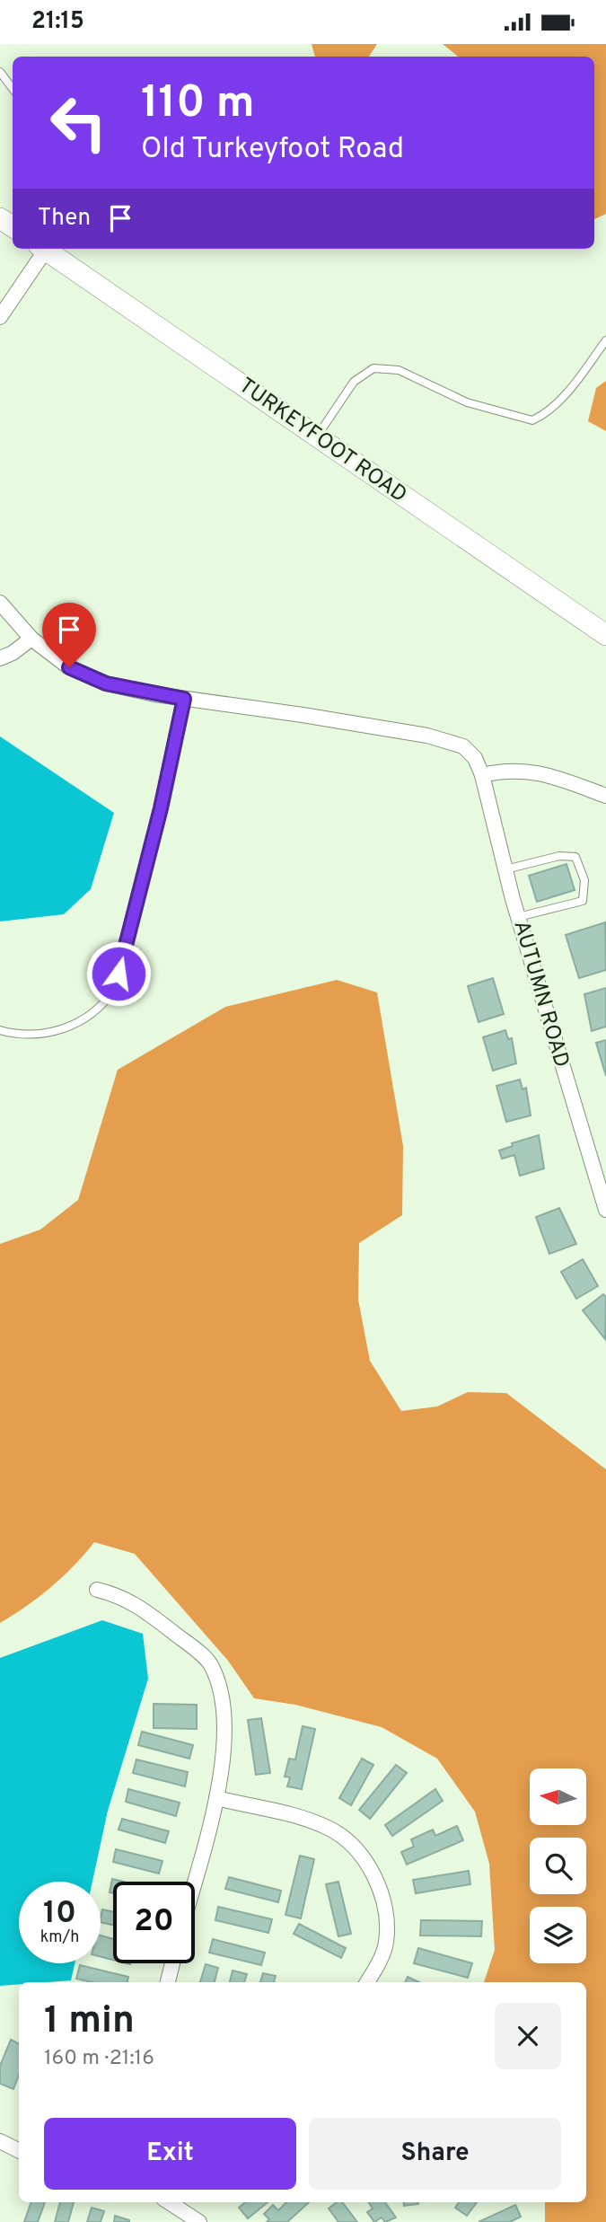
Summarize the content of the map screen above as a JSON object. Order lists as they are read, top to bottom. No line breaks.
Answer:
{"streets":{"main road":["TURKEYFOOT ROAD"],"street":["AUTUMN ROAD"]},"north":"left","page":{"status":"21:15","turn":["110 m","Old Turkeyfoot Road"],"then":"Then","speed":"10 km/h","limit":"20","heading":["1 min","160 m · 21:16"],"buttons":["Exit","Share"]}}
